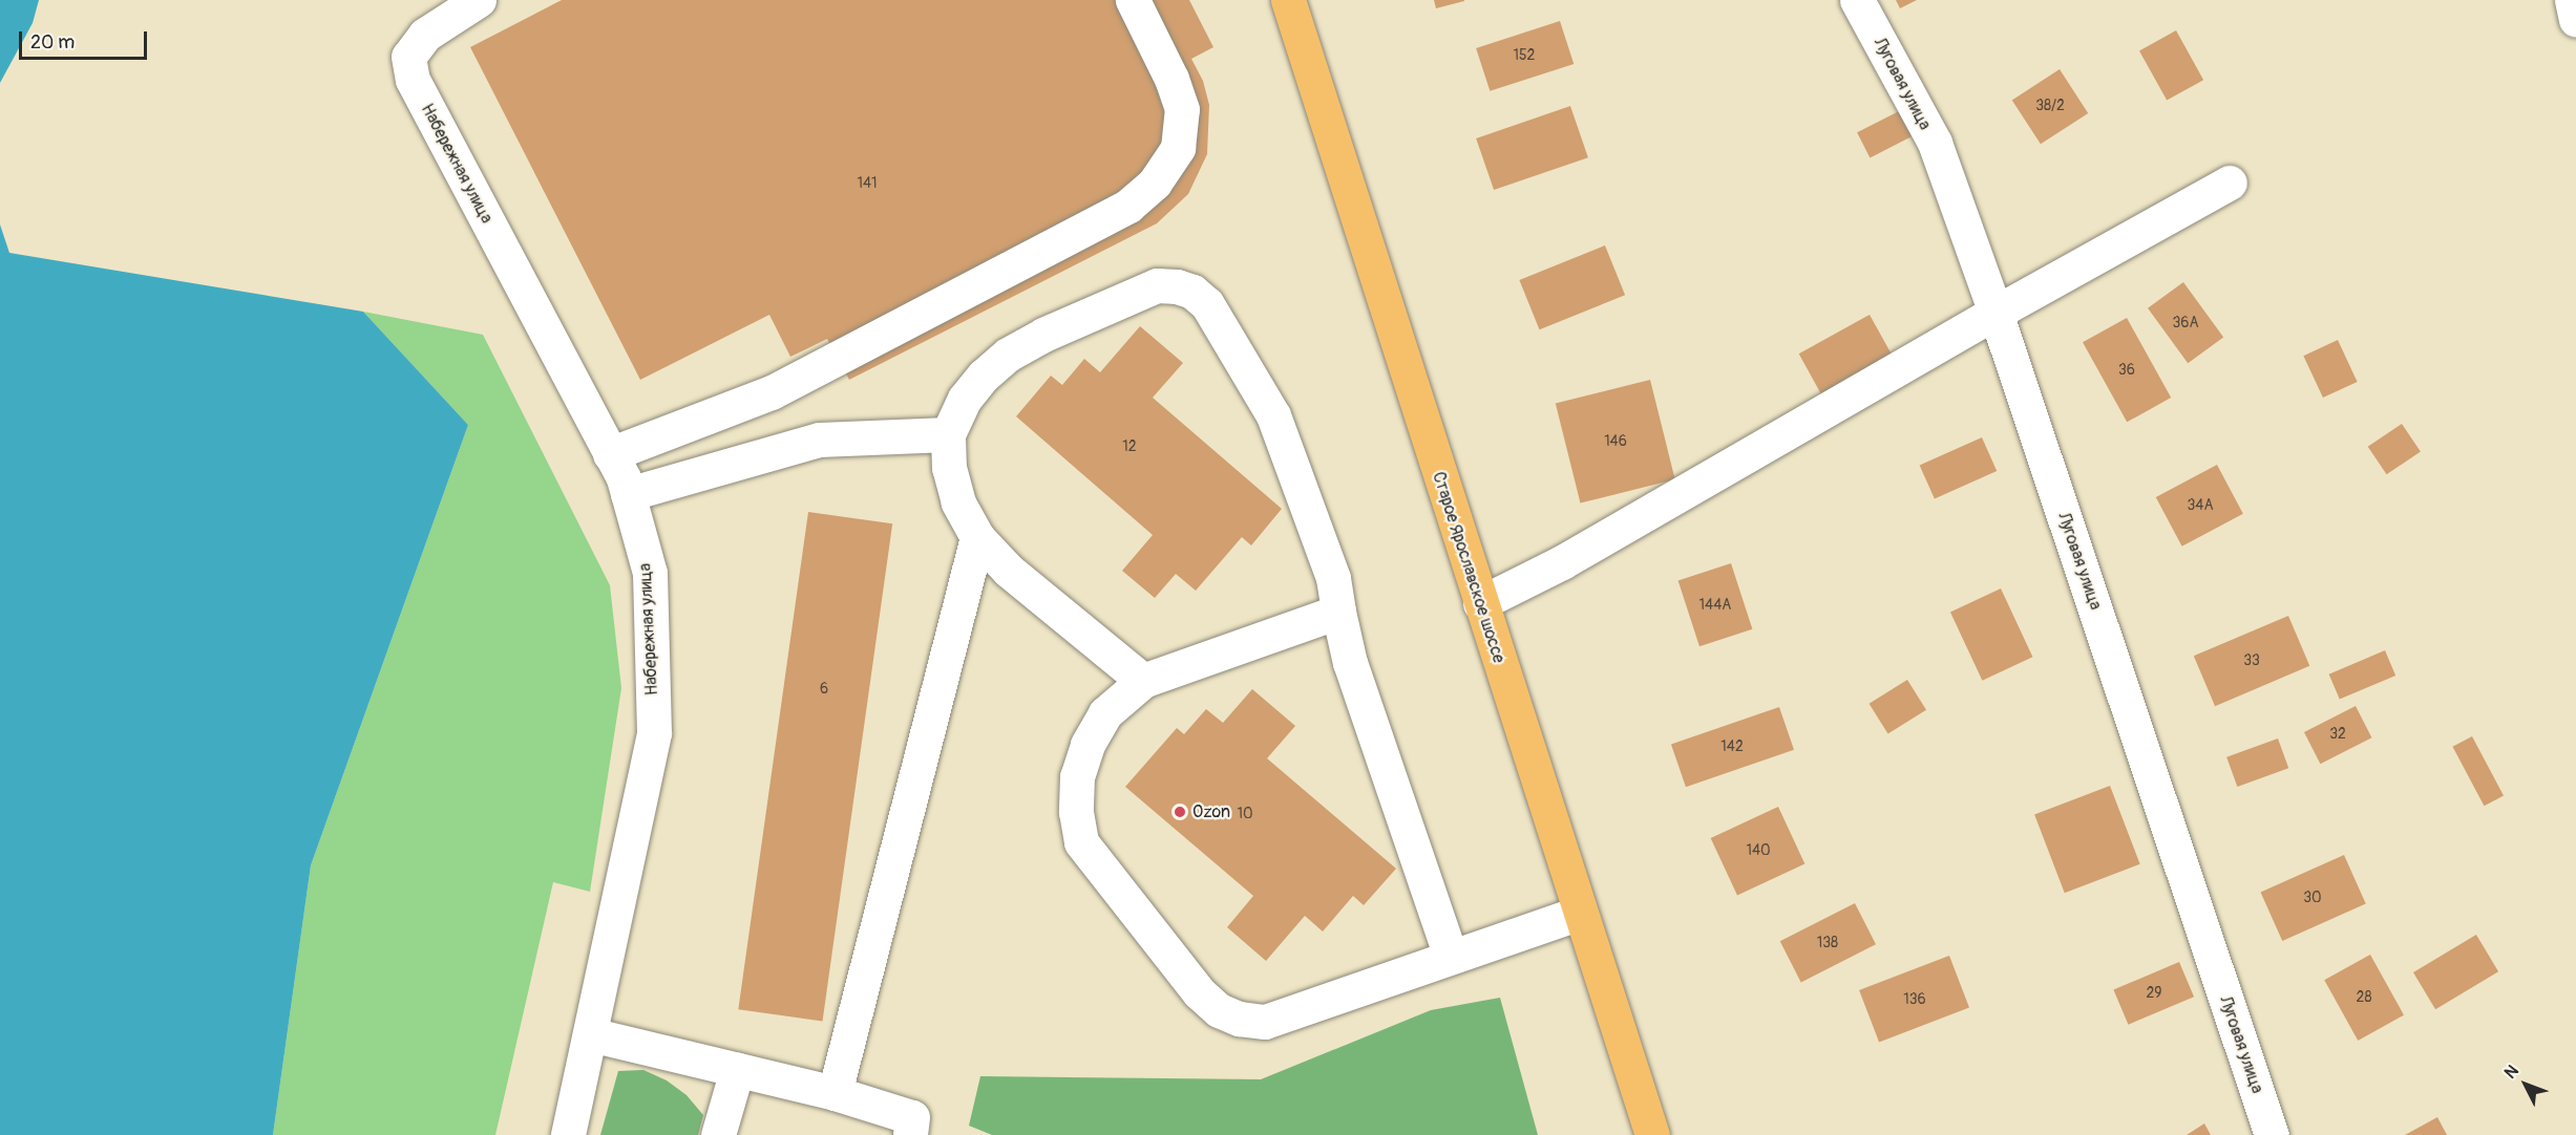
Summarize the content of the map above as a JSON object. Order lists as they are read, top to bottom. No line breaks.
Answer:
{"streets":{"main road":["Старое Ярославское шоссе"],"street":["Луговая улица","Набережная улица"]},"places":["Ozon"],"house_numbers":["152","38/2","141","36А","36","146","12","34А","144А","33","6","32","142","10","140","30","138","29","28","136"],"scale_bar":"20 m","north":"top left"}
